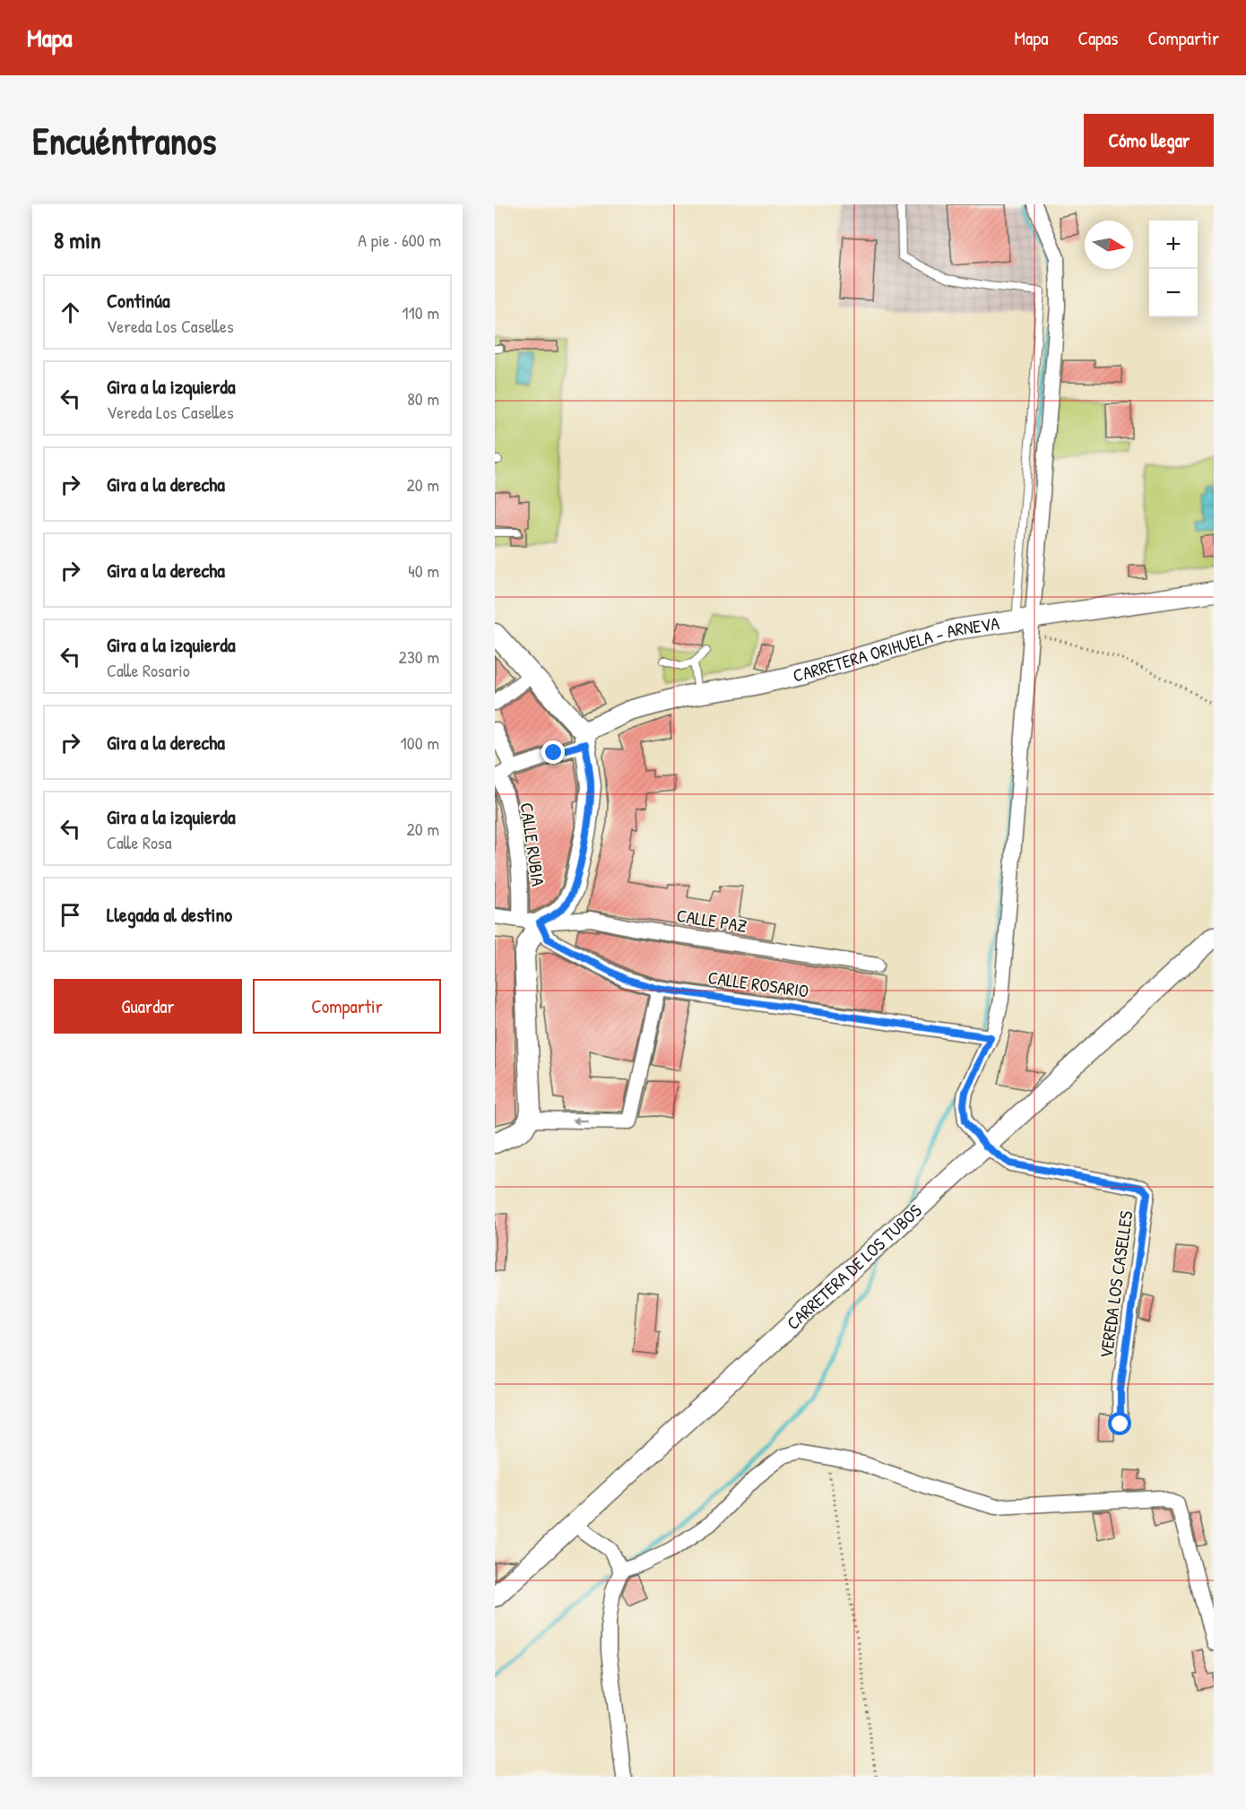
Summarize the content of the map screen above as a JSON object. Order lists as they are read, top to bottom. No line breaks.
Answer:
{"streets":{"main road":["CARRETERA ORIHUELA - ARNEVA","CARRETERA DE LOS TUBOS"],"street":["CALLE RUBIA","CALLE PAZ","CALLE ROSARIO","VEREDA LOS CASELLES"]},"crossings":[["CALLE RUBIA","CALLE PAZ"],["CALLE RUBIA","CALLE ROSARIO"],["CALLE PAZ","CALLE ROSARIO"],["CARRETERA DE LOS TUBOS","VEREDA LOS CASELLES"]],"north":"right","page":{"header":"Mapa","nav":["Mapa","Capas","Compartir"],"buttons":["Cómo llegar",["Guardar","Compartir"]],"title":"Encuéntranos","heading":["8 min","A pie · 600 m"],"map_buttons":["+","−"],"list":[["Continúa","Vereda Los Caselles","110 m"],["Gira a la izquierda","Vereda Los Caselles","80 m"],["Gira a la derecha","20 m"],["Gira a la derecha","40 m"],["Gira a la izquierda","Calle Rosario","230 m"],["Gira a la derecha","100 m"],["Gira a la izquierda","Calle Rosa","20 m"],"Llegada al destino"]}}
